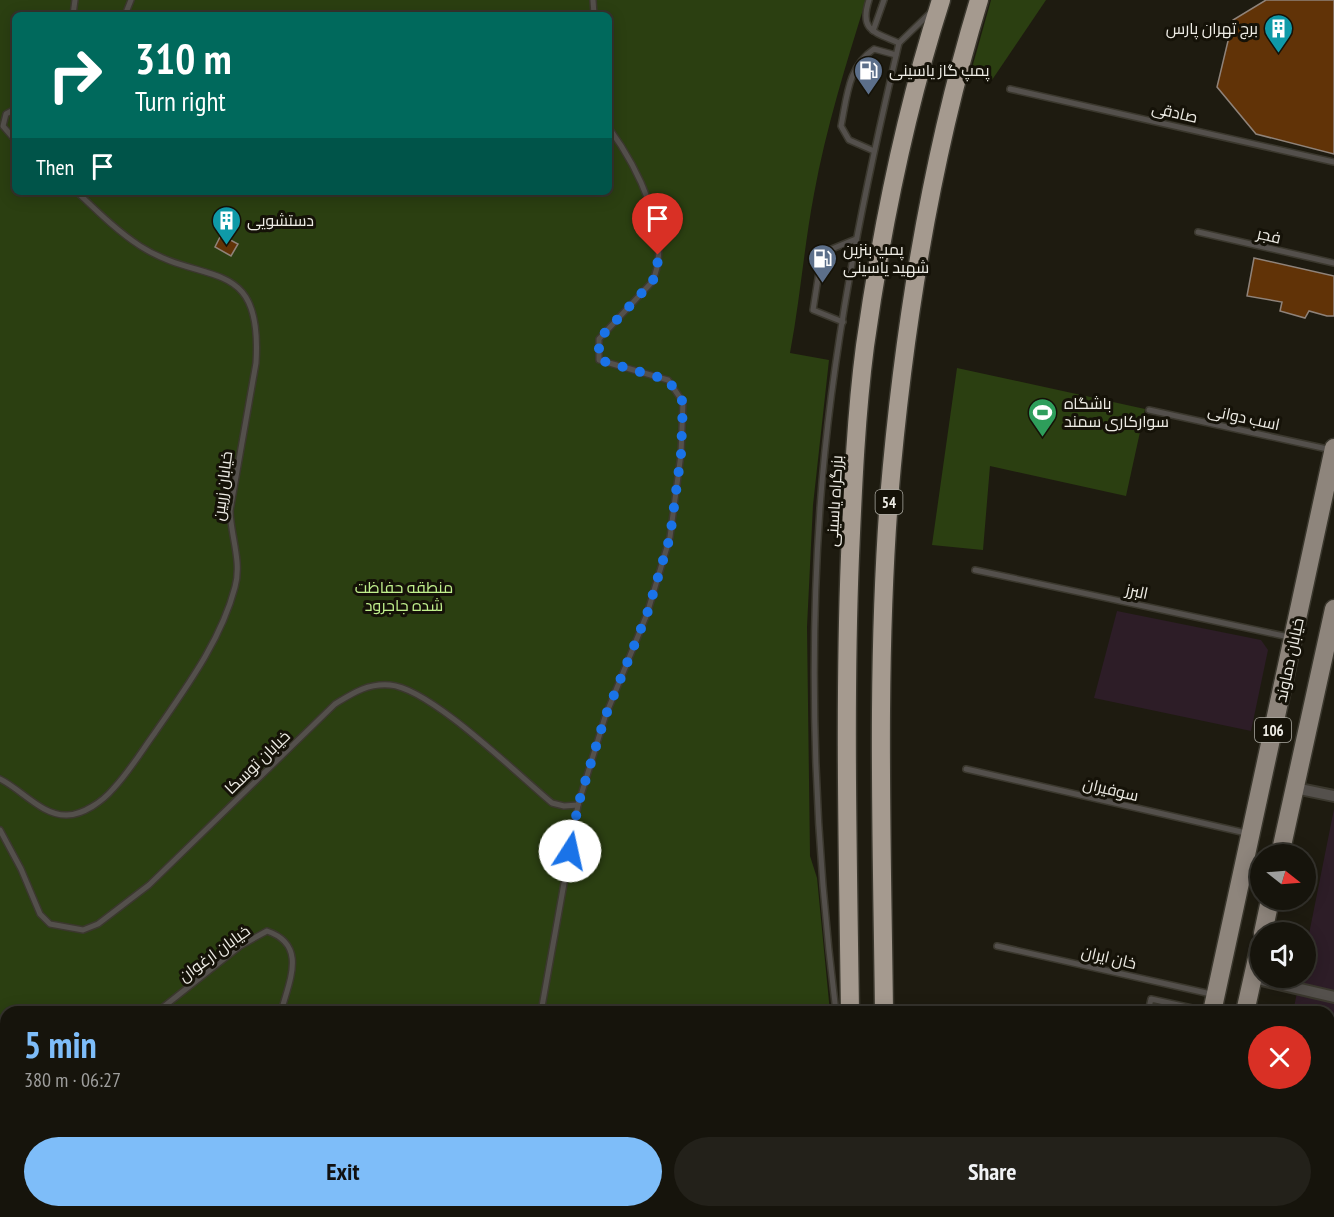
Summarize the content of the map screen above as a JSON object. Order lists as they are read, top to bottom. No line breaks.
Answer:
{"streets":{"highway":["بزرگراه یاسینی","54"],"main road":["خیابان دماوند","106"],"lane":["صادقی","فجر","اسب دوانی","خیابان زربین","البرز","خیابان توسکا","سوفیران","خیابان ارغوان","خان ایران"]},"crossings":[["اسب دوانی","خیابان دماوند"],["البرز","خیابان دماوند"],["خیابان دماوند","سوفیران"]],"parks":["منطقه حفاظت شده جاجرود"],"places":{"building":["برج تهران پارس","دستشویی"],"fuel station":["پمپ گاز یاسینی","پمپ بنزین شهید یاسینی"],"sports":["باشگاه سوارکاری سمند"]},"north":"right","page":{"turn":["310 m","Turn right"],"then":"Then","heading":["5 min","380 m · 06:27"],"buttons":["Exit","Share"]}}
